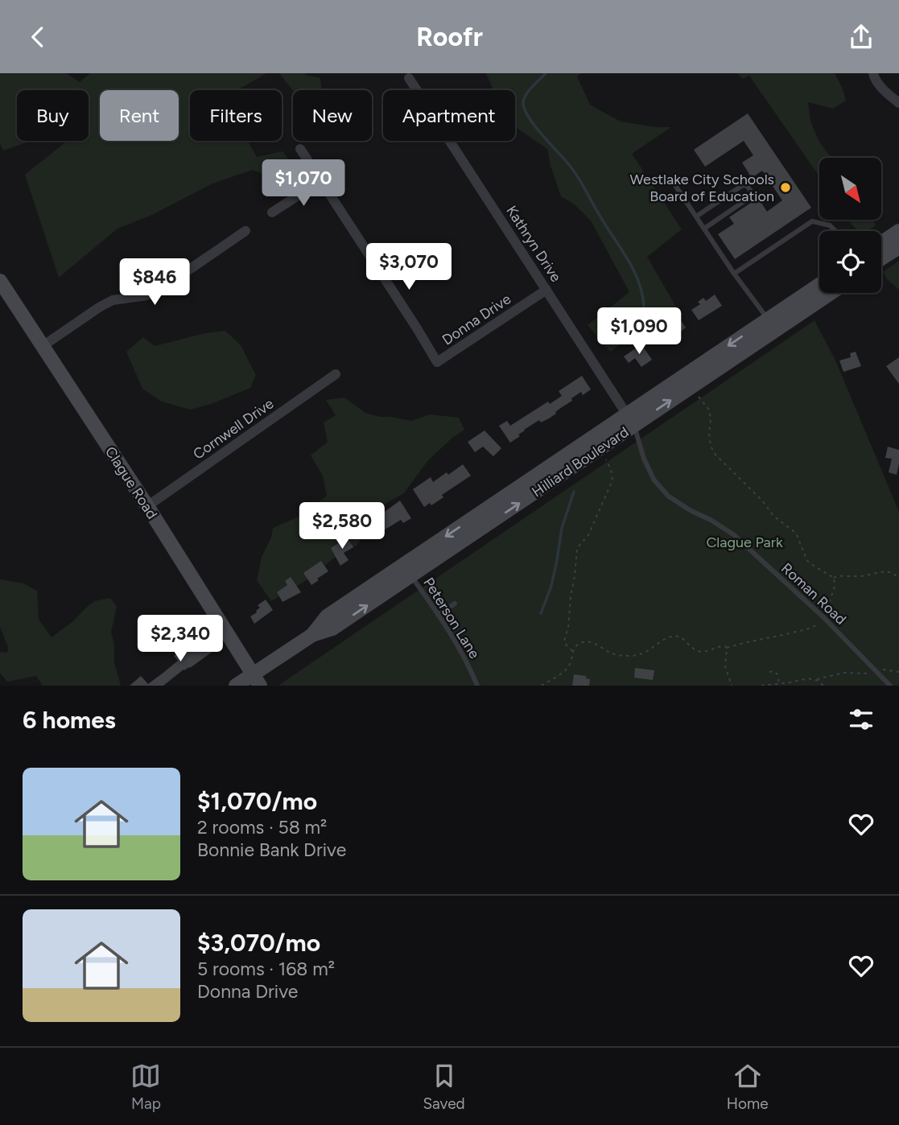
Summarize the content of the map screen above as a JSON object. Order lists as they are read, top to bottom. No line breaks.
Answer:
{"streets":{"main road":["Hilliard Boulevard","Clague Road"],"street":["Kathryn Drive","Donna Drive","Cornwell Drive"],"lane":["Roman Road","Peterson Lane"]},"crossings":[["Kathryn Drive","Donna Drive"],["Kathryn Drive","Hilliard Boulevard"],["Kathryn Drive","Roman Road"],["Cornwell Drive","Clague Road"],["Hilliard Boulevard","Clague Road"],["Hilliard Boulevard","Roman Road"],["Hilliard Boulevard","Peterson Lane"]],"parks":["Clague Park"],"places":["Westlake City Schools Board of Education"],"north":"bottom right","page":{"header":"Roofr","chip":["Buy","Rent","Filters","New","Apartment"],"price":["$1,070","$3,070","$846","$1,090","$2,580","$2,340"],"heading":"6 homes","list":[{"name":"$1,070/mo","note":"2 rooms · 58 m² · Bonnie Bank Drive"},{"name":"$3,070/mo","note":"5 rooms · 168 m² · Donna Drive"}],"tabs":["Map","Saved","Home"]}}
